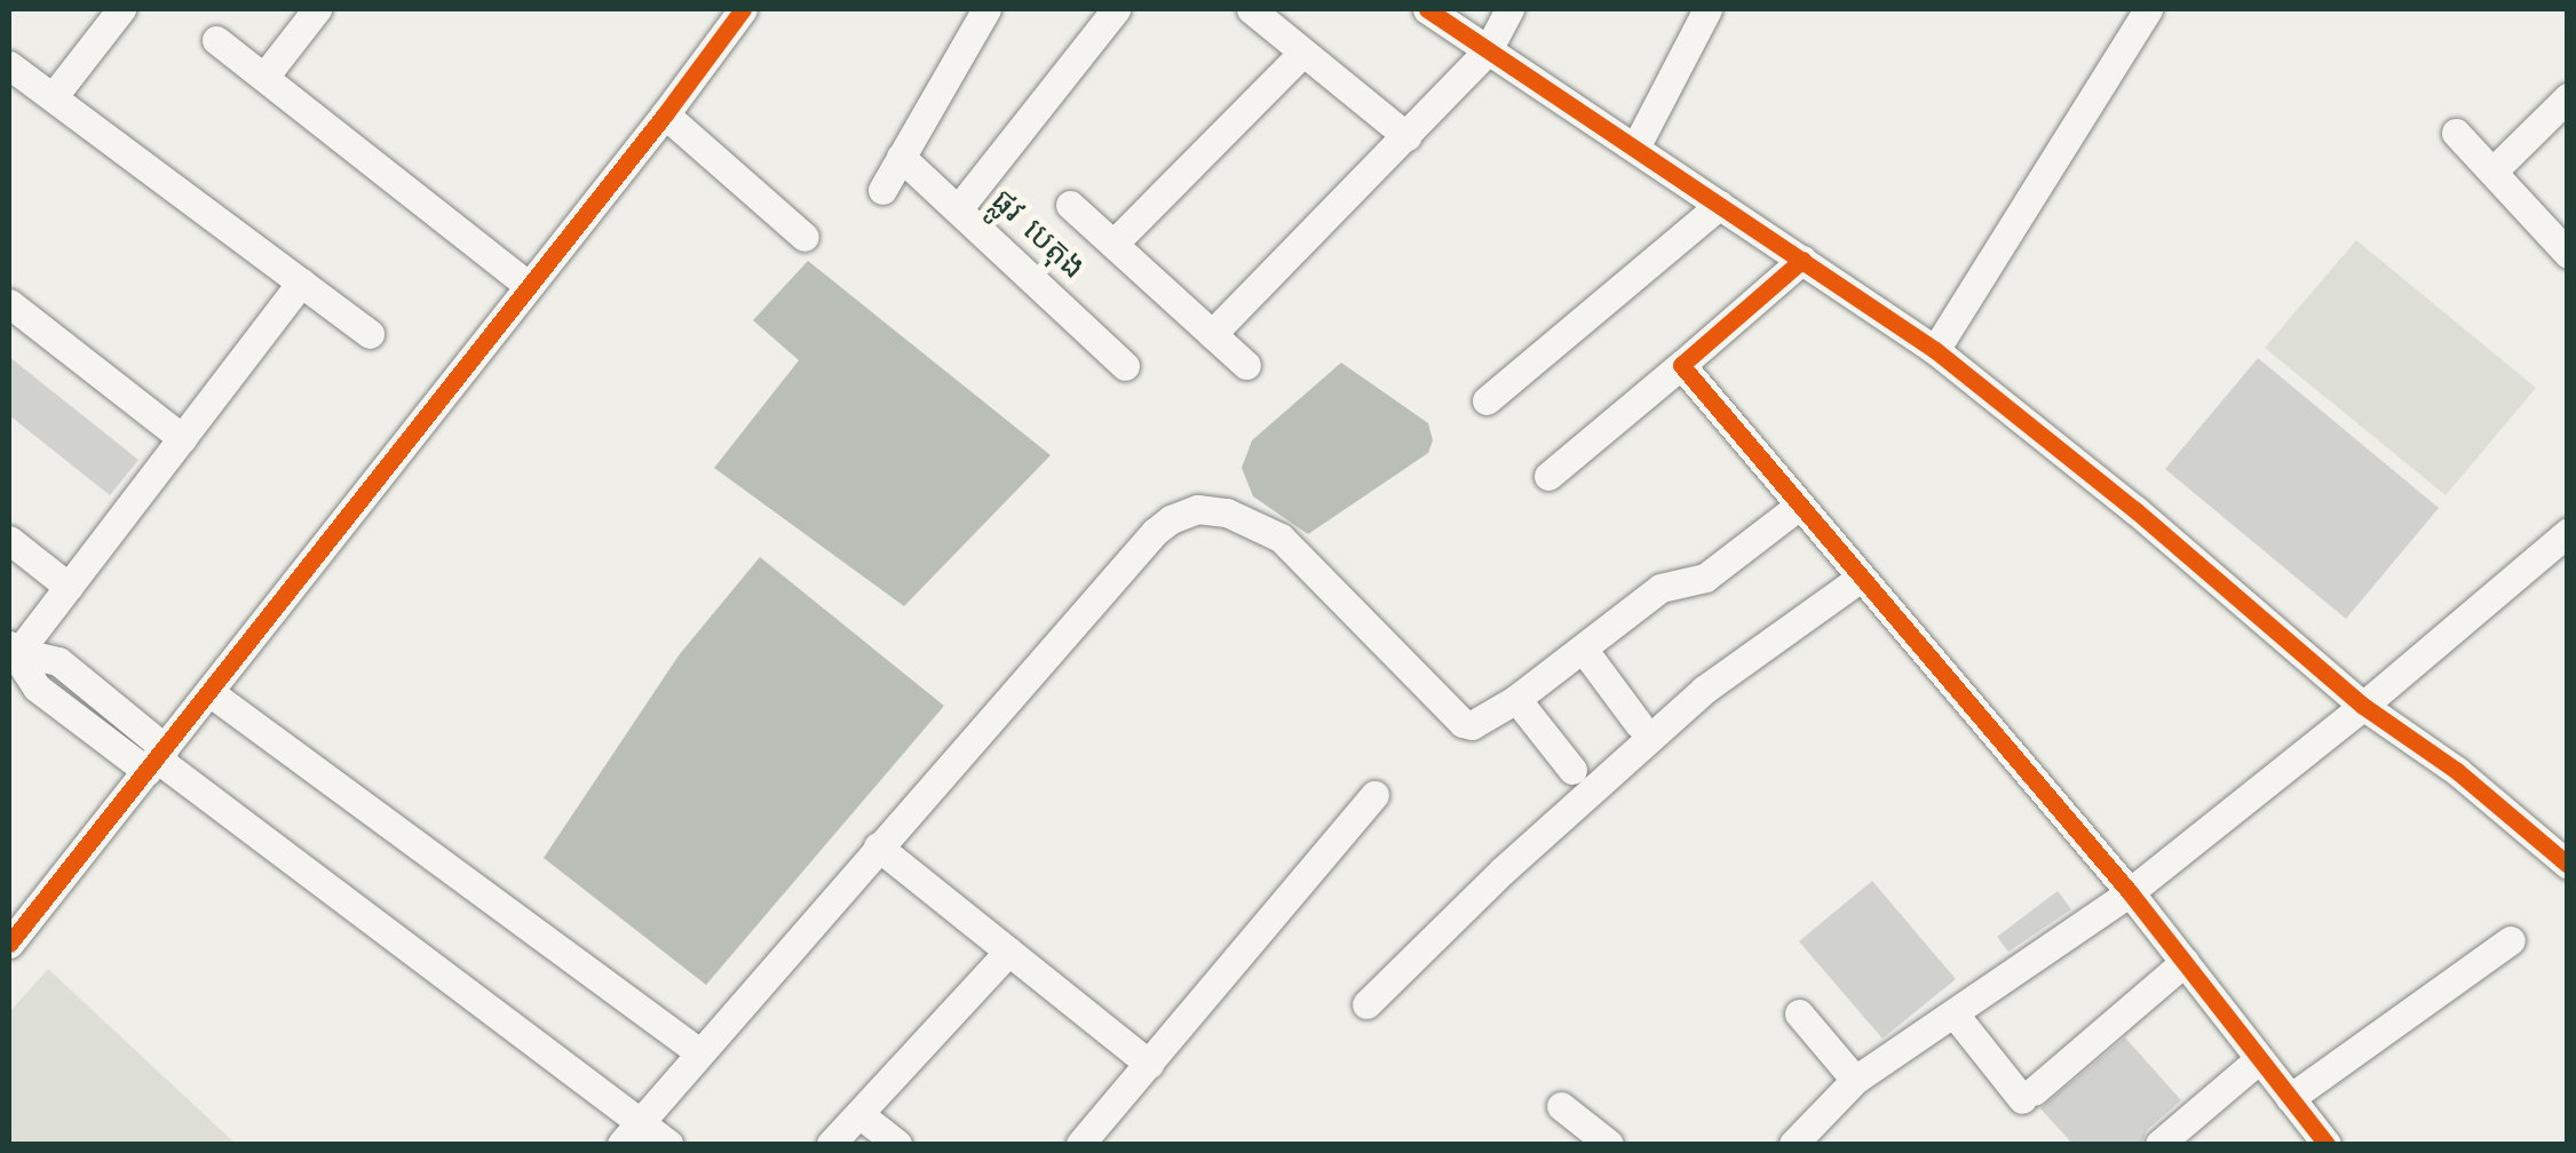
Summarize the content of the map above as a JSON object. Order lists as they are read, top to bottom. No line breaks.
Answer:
{"streets":{"street":["ផ្លូវ បេតុង"]}}
